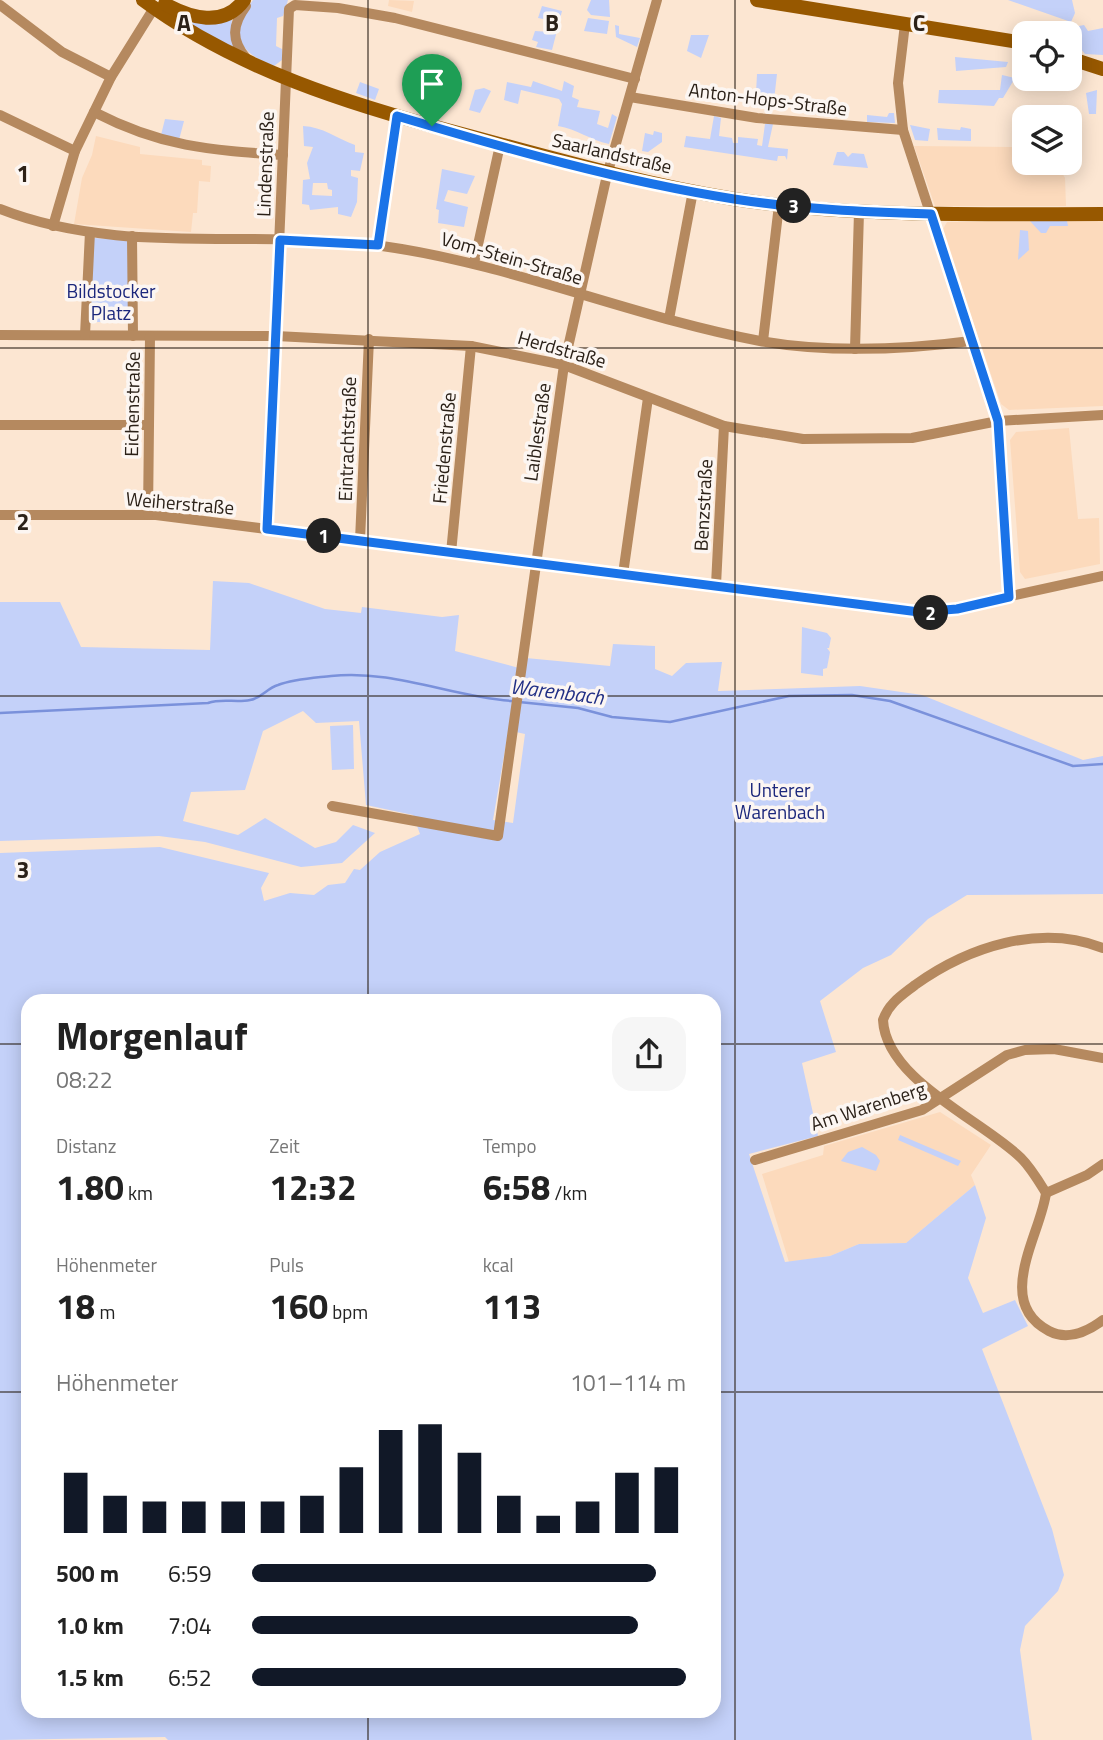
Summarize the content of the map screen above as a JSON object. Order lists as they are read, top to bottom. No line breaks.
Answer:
{"streets":{"street":["Anton-Hops-Straße","Saarlandstraße","Lindenstraße","Vom-Stein-Straße","Herdstraße","Eichenstraße","Laiblestraße","Eintrachtstraße","Friedenstraße","Weiherstraße","Benzstraße","Am Warenberg"]},"crossings":[["Anton-Hops-Straße","Laiblestraße"],["Saarlandstraße","Lindenstraße"],["Saarlandstraße","Laiblestraße"],["Lindenstraße","Vom-Stein-Straße"],["Lindenstraße","Herdstraße"],["Lindenstraße","Laiblestraße"],["Lindenstraße","Weiherstraße"],["Vom-Stein-Straße","Laiblestraße"],["Herdstraße","Eichenstraße"],["Herdstraße","Laiblestraße"],["Herdstraße","Eintrachtstraße"],["Herdstraße","Friedenstraße"],["Herdstraße","Benzstraße"],["Eichenstraße","Weiherstraße"],["Laiblestraße","Weiherstraße"],["Eintrachtstraße","Weiherstraße"],["Friedenstraße","Weiherstraße"],["Weiherstraße","Benzstraße"]],"water":["Warenbach"],"parks":["Bildstocker Platz","Unterer Warenbach"],"page":{"pins":["3","1","2"],"heading":["Morgenlauf","08:22"],"stats":[["Distanz","1.80 km"],["Zeit","12:32"],["Tempo","6:58 /km"],["Höhenmeter","18 m"],["Puls","160 bpm"],["kcal","113"]],"chart":["Höhenmeter","101–114 m"],"list":[{"name":"500 m","note":"6:59"},{"name":"1.0 km","note":"7:04"},{"name":"1.5 km","note":"6:52"}]},"grid":{"columns":["A","B","C"],"rows":["1","2","3"]}}
